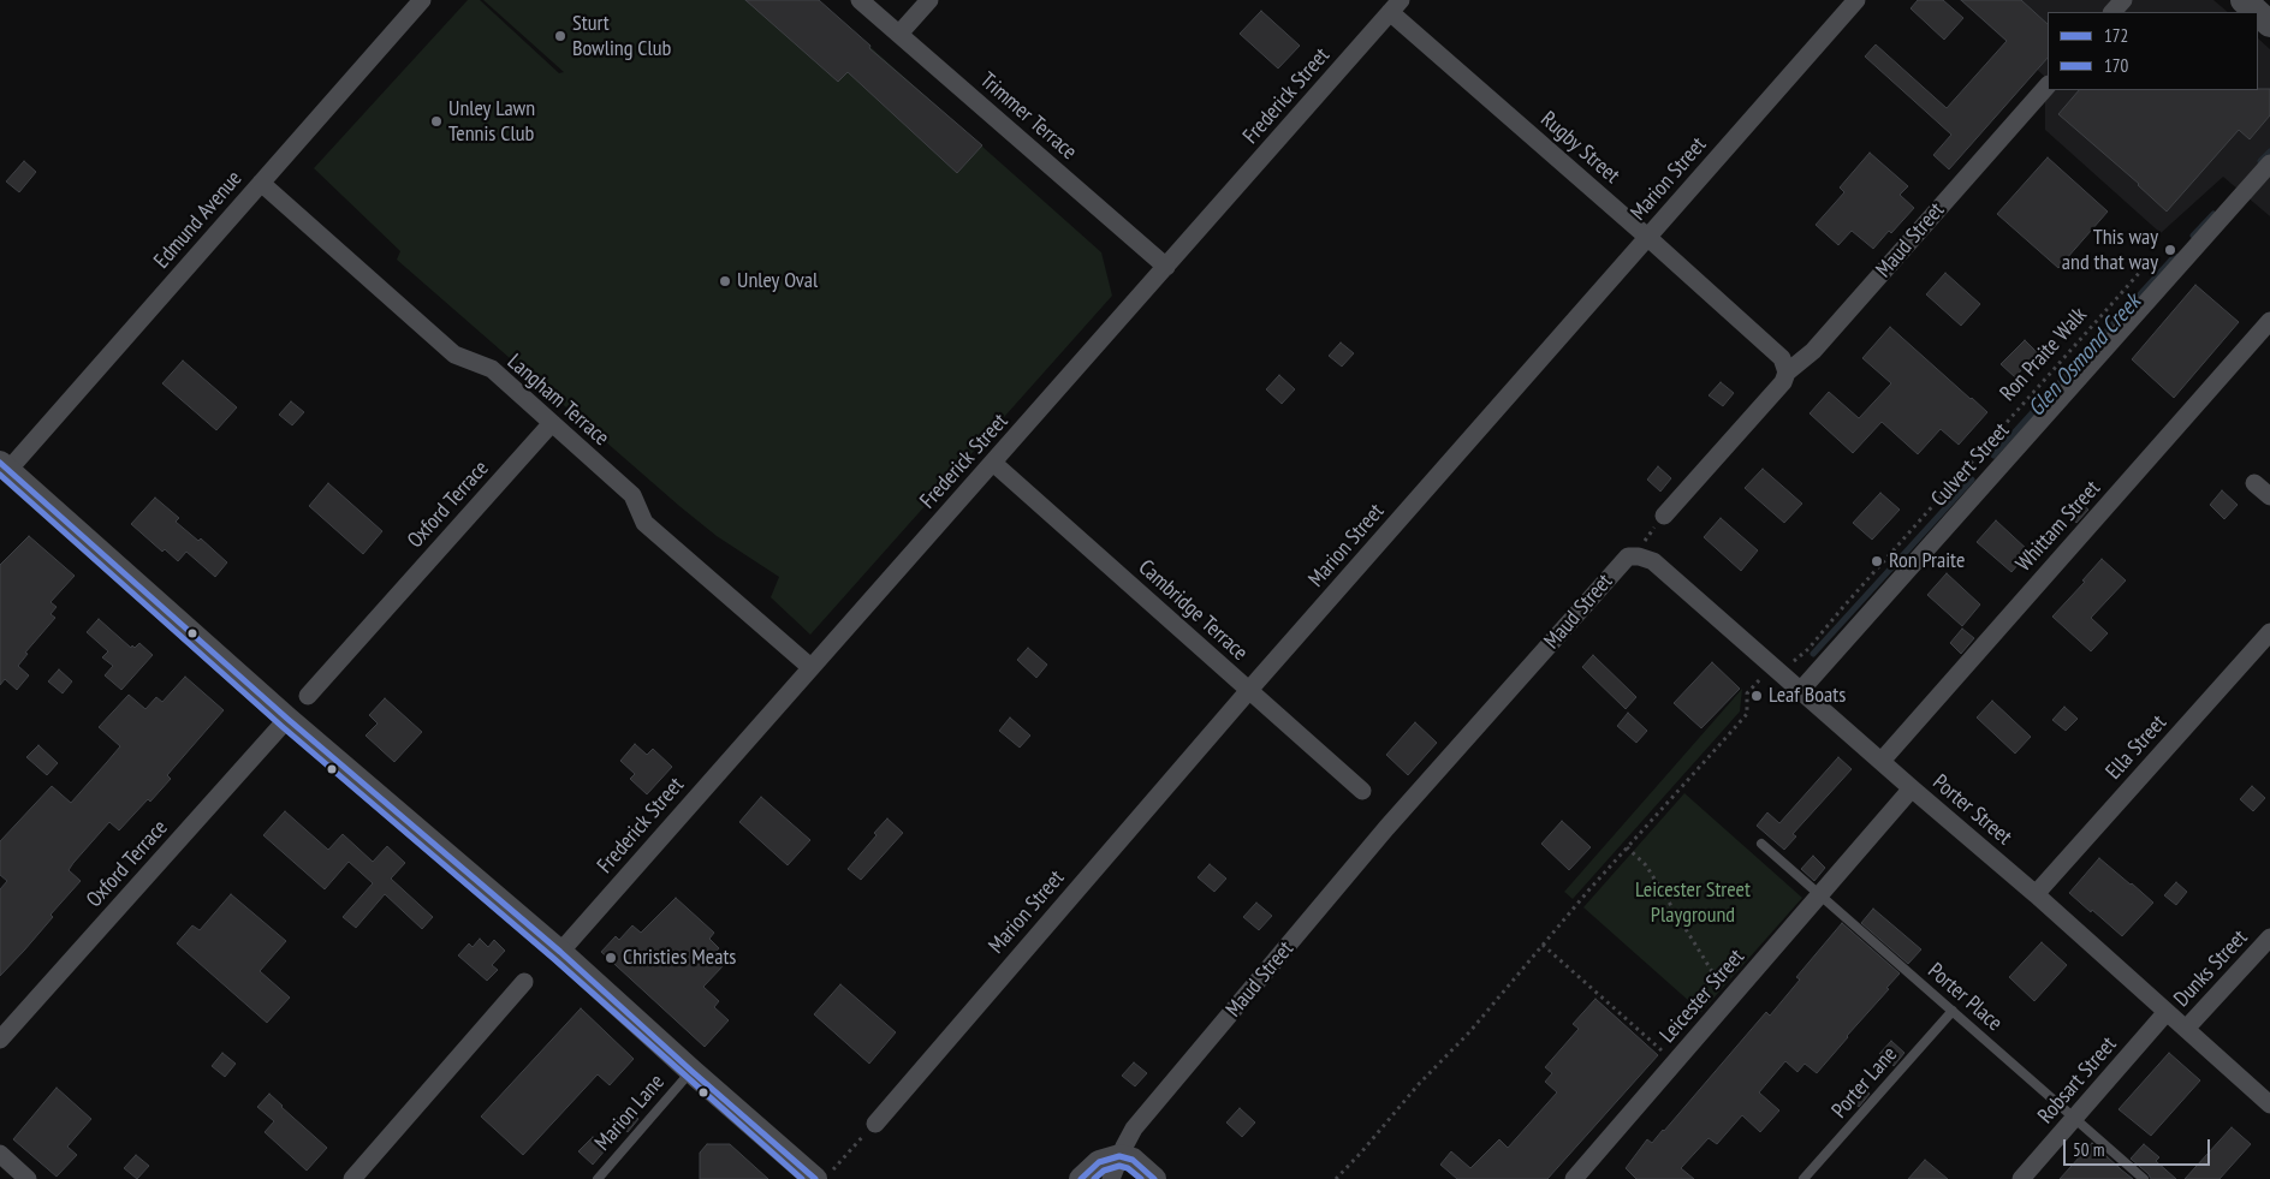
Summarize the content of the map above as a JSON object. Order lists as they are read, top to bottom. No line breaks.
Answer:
{"streets":{"street":["Frederick Street","Trimmer Terrace","Rugby Street","Marion Street","Edmund Avenue","Maud Street","Langham Terrace","Culvert Street","Oxford Terrace","Whittam Street","Cambridge Terrace","Ella Street","Porter Street","Dunks Street","Leicester Street","Robsart Street"],"lane":["Porter Place","Porter Lane","Marion Lane"],"path":["Ron Praite Walk"]},"crossings":[["Frederick Street","Trimmer Terrace"],["Frederick Street","Rugby Street"],["Frederick Street","Langham Terrace"],["Frederick Street","Cambridge Terrace"],["Rugby Street","Marion Street"],["Rugby Street","Maud Street"],["Marion Street","Cambridge Terrace"],["Edmund Avenue","Langham Terrace"],["Maud Street","Porter Street"],["Langham Terrace","Oxford Terrace"],["Culvert Street","Porter Street"],["Whittam Street","Porter Street"],["Ella Street","Porter Street"],["Porter Street","Dunks Street"],["Porter Street","Leicester Street"],["Porter Street","Robsart Street"],["Leicester Street","Porter Place"],["Porter Place","Robsart Street"],["Porter Place","Porter Lane"]],"water":["Glen Osmond Creek"],"parks":["Leicester Street Playground"],"places":["Sturt Bowling Club","Unley Lawn Tennis Club","This way and that way","Unley Oval","Ron Praite","Leaf Boats","Christies Meats"],"lines":["transit line 172","transit line 170"],"legend":["172","170"],"scale_bar":"50 m"}
